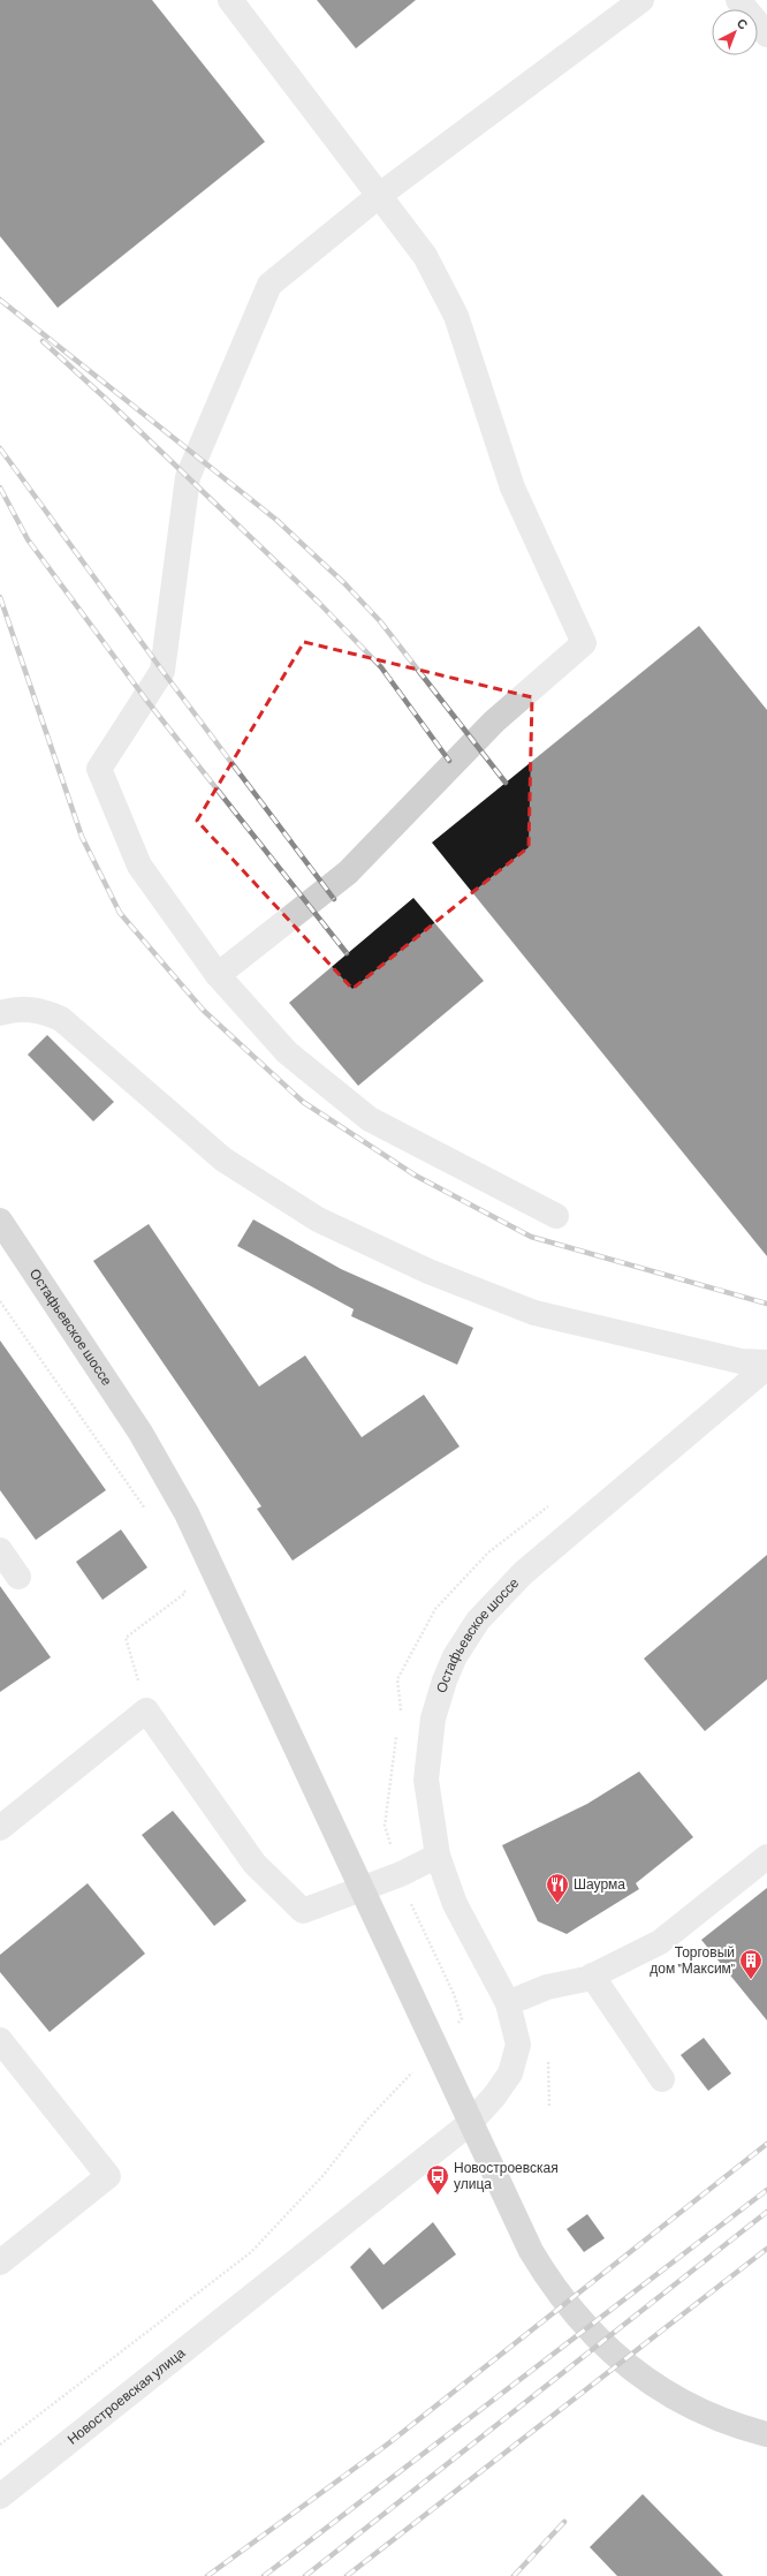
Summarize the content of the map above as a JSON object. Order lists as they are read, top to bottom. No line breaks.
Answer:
{"streets":{"main road":["Остафьевское шоссе"],"street":["Новостроевская улица"]},"crossings":[["Остафьевское шоссе","Новостроевская улица"]],"places":{"restaurant":["Шаурма"],"building":["Торговый дом \"Максим\""],"bus stop":["Новостроевская улица"]},"north":"top right"}
